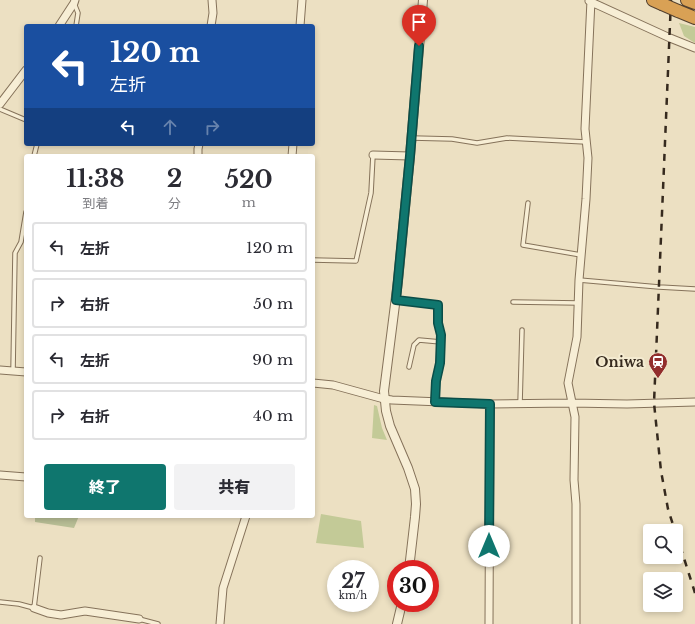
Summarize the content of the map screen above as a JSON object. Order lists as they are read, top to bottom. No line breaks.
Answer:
{"places":{"station":["Oniwa"]},"page":{"turn":["120 m","左折"],"eta":["11:38","到着","2","分","520","m"],"list":[{"name":"左折","value":"120 m"},{"name":"右折","value":"50 m"},{"name":"左折","value":"90 m"},{"name":"右折","value":"40 m"}],"buttons":["終了","共有"],"speed":"27 km/h","limit":"30"}}
